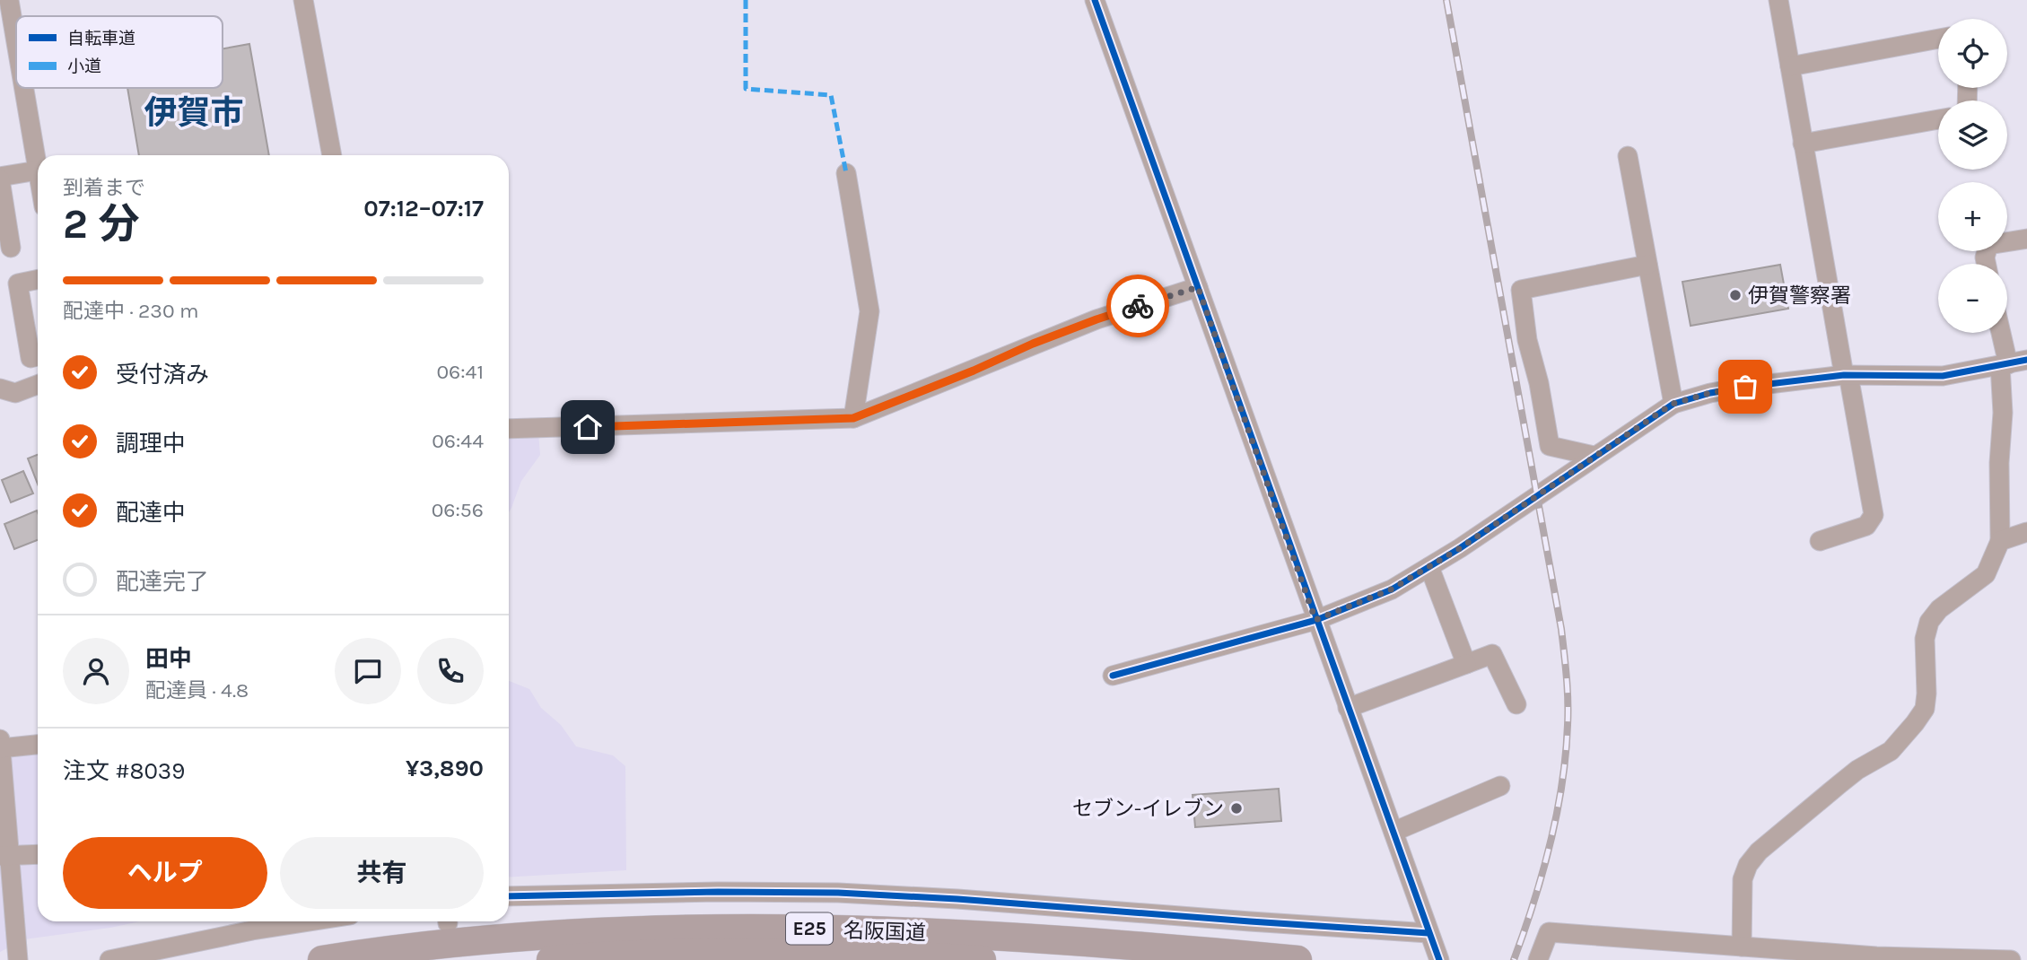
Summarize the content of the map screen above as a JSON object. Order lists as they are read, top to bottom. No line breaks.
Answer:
{"streets":{"highway":["E25","名阪国道"]},"districts":["伊賀市"],"places":["伊賀警察署","セブン-イレブン"],"legend":["自転車道","小道"],"page":{"map_buttons":["+","−"],"heading":["2 分","到着まで","07:12–07:17"],"panel":["田中","配達員 · 4.8","注文 #8039","¥3,890"],"bar":"配達中 · 230 m","list":[["受付済み","06:41"],["調理中","06:44"],["配達中","06:56"],"配達完了"],"buttons":["ヘルプ","共有"]}}
